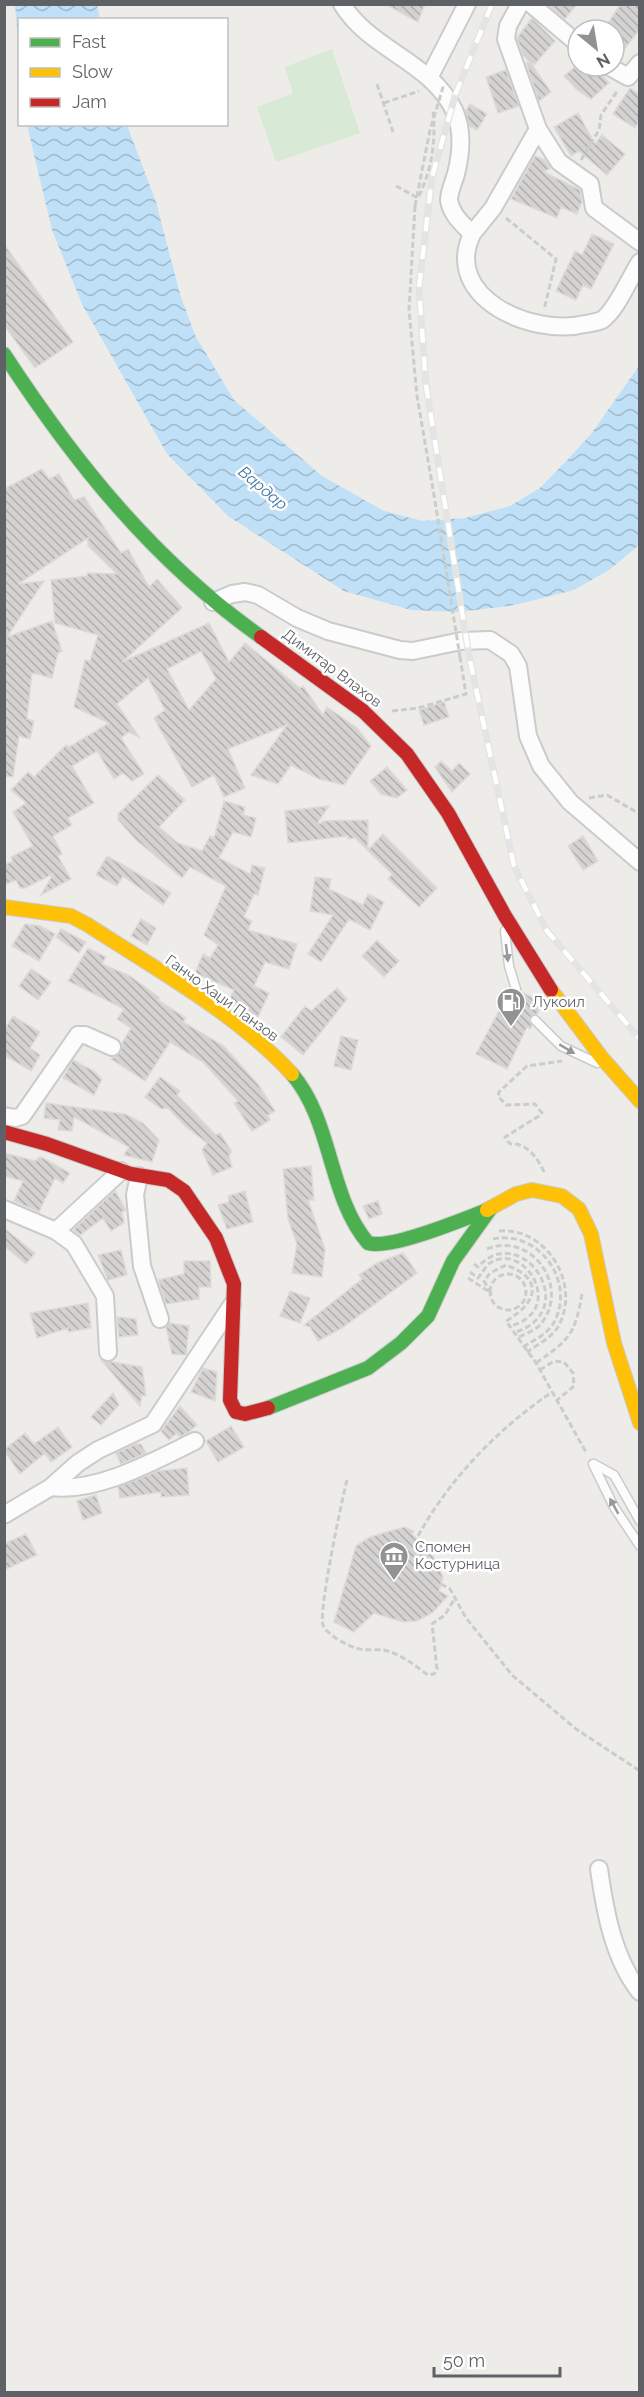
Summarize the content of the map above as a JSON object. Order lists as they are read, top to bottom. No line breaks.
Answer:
{"streets":{"street":["Димитар Влахов","Ганчо Хаџи Панзов"]},"water":["Вардар"],"places":{"fuel station":["Лукоил"],"museum":["Спомен Костурница"]},"legend":["Fast","Slow","Jam"],"scale_bar":"50 m","north":"bottom right"}
